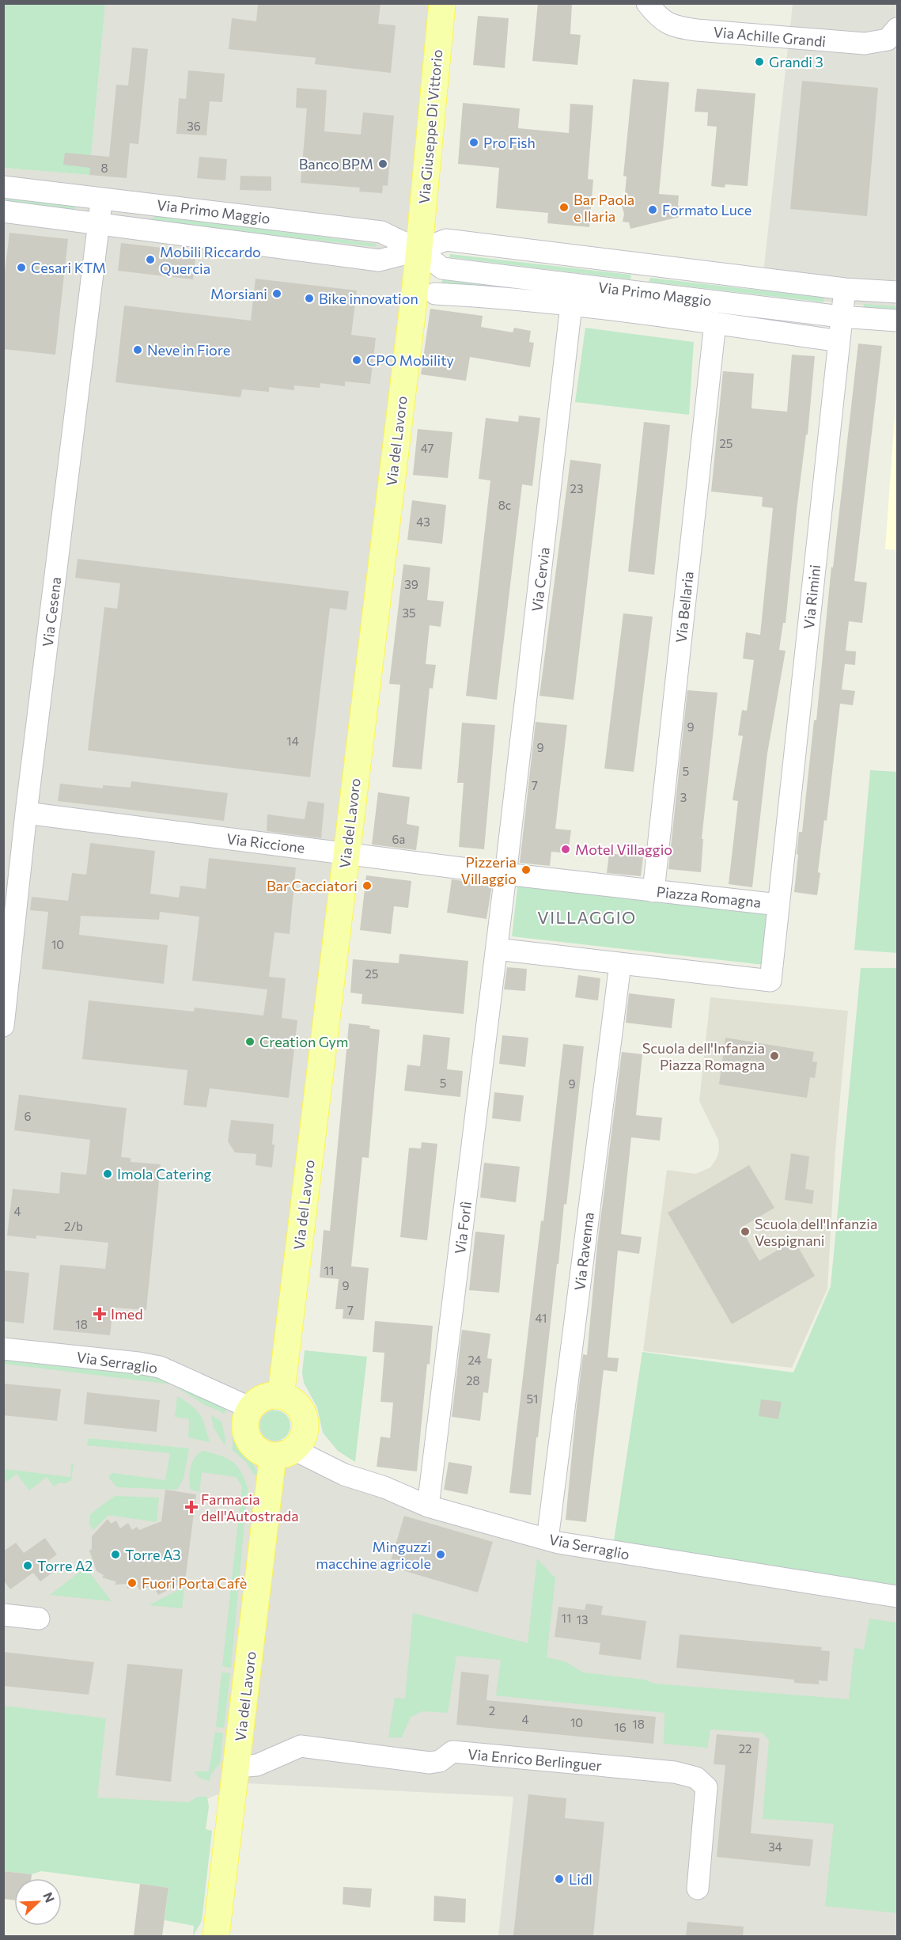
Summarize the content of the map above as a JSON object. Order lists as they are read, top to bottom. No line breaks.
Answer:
{"streets":{"main road":["Via Giuseppe Di Vittorio","Via del Lavoro"],"street":["Via Achille Grandi","Via Primo Maggio","Via Cervia","Via Rimini","Via Bellaria","Via Cesena","Via Riccione","Piazza Romagna","Via Forlì","Via Ravenna","Via Serraglio","Via Enrico Berlinguer"]},"crossings":[["Via Giuseppe Di Vittorio","Via Primo Maggio"],["Via Giuseppe Di Vittorio","Via del Lavoro"],["Via Primo Maggio","Via del Lavoro"],["Via Primo Maggio","Via Cervia"],["Via Primo Maggio","Via Rimini"],["Via Primo Maggio","Via Bellaria"],["Via Primo Maggio","Via Cesena"],["Via del Lavoro","Via Riccione"],["Via del Lavoro","Via Serraglio"],["Via del Lavoro","Via Enrico Berlinguer"],["Via Cervia","Via Riccione"],["Via Cervia","Piazza Romagna"],["Via Rimini","Piazza Romagna"],["Via Bellaria","Piazza Romagna"],["Via Cesena","Via Riccione"],["Via Riccione","Piazza Romagna"],["Piazza Romagna","Via Forlì"],["Piazza Romagna","Via Ravenna"],["Via Forlì","Via Serraglio"],["Via Ravenna","Via Serraglio"]],"districts":["VILLAGGIO"],"places":{"other":["Grandi 3","Pro Fish","Banco BPM","Bar Paola e Ilaria","Formato Luce","Mobili Riccardo Quercia","Cesari KTM","Morsiani","Bike innovation","Neve in Fiore","CPO Mobility","Motel Villaggio","Pizzeria Villaggio","Bar Cacciatori","Creation Gym","Scuola dell'Infanzia Piazza Romagna","Imola Catering","Scuola dell'Infanzia Vespignani","Torre A3","Minguzzi macchine agricole","Torre A2","Fuori Porta Cafè","Lidl"],"health":["Imed","Farmacia dell'Autostrada"]},"house_numbers":["36","8","25","47","23","8c","43","39","35","9","14","9","5","7","3","6a","10","25","5","9","6","4","2/b","11","9","7","41","18","24","28","51","11","13","2","4","10","18","16","22","34"],"north":"top right"}
